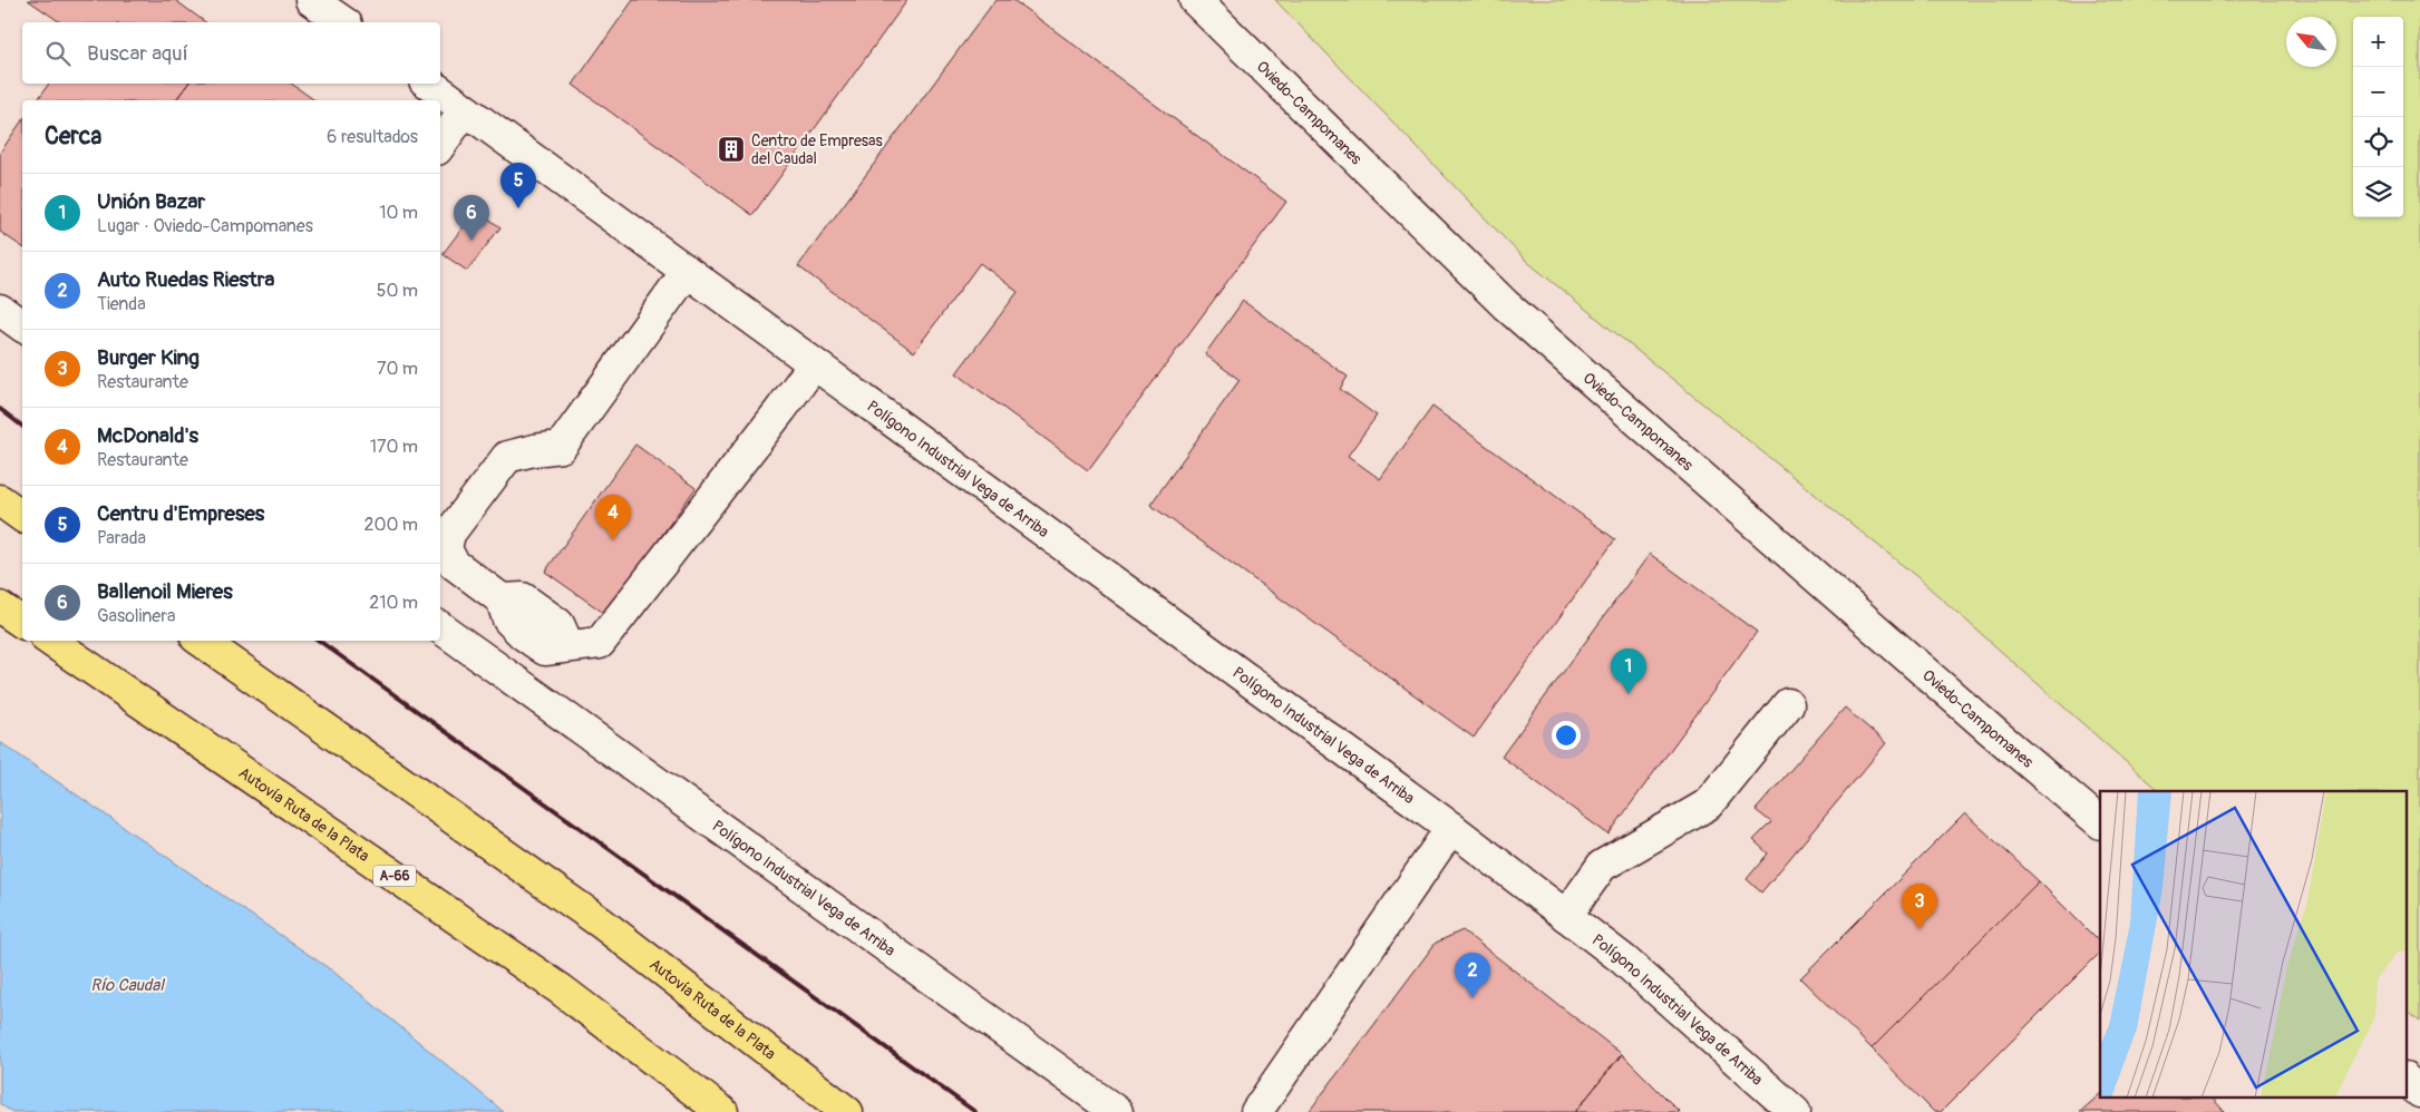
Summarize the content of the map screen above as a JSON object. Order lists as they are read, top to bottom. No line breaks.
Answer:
{"streets":{"highway":["Autovía Ruta de la Plata","A-66"],"street":["Oviedo-Campomanes","Polígono Industrial Vega de Arriba"]},"water":["Río Caudal"],"places":{"building":["Centro de Empresas del Caudal"]},"north":"top left","page":{"map_buttons":["+","−"],"search":"Buscar aquí","heading":["Cerca","6 resultados"],"pins":["5","6","4","1","3","2"],"list":[{"mark":"1","name":"Unión Bazar","note":"Lugar · Oviedo-Campomanes","value":"10 m"},{"mark":"2","name":"Auto Ruedas Riestra","note":"Tienda","value":"50 m"},{"mark":"3","name":"Burger King","note":"Restaurante","value":"70 m"},{"mark":"4","name":"McDonald's","note":"Restaurante","value":"170 m"},{"mark":"5","name":"Centru d'Empreses","note":"Parada","value":"200 m"},{"mark":"6","name":"Ballenoil Mieres","note":"Gasolinera","value":"210 m"}]}}
